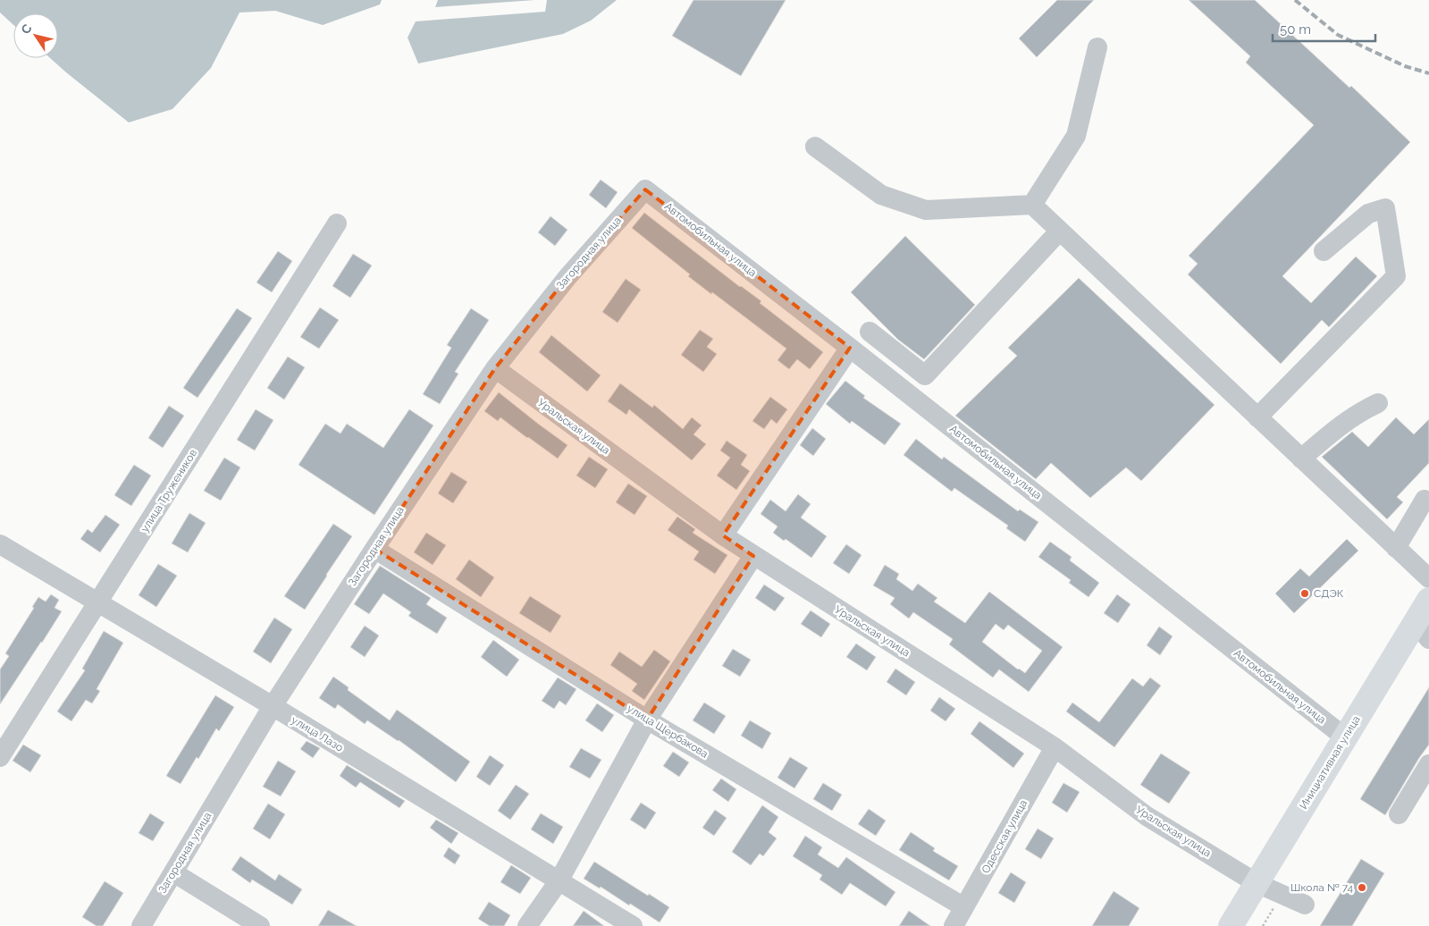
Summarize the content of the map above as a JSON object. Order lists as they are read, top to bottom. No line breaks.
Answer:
{"streets":{"main road":["Инициативная улица"],"street":["Автомобильная улица","Загородная улица","Уральская улица","улица Тружеников","улица Щербакова","улица Лазо","Одесская улица"]},"crossings":[["Автомобильная улица","Загородная улица"],["Автомобильная улица","Инициативная улица"],["Загородная улица","Уральская улица"],["Загородная улица","улица Щербакова"],["Загородная улица","улица Лазо"],["Уральская улица","Инициативная улица"],["Уральская улица","Одесская улица"],["улица Тружеников","улица Лазо"],["улица Щербакова","Одесская улица"]],"places":["СДЭК","Школа № 74"],"scale_bar":"50 m","north":"top left"}
